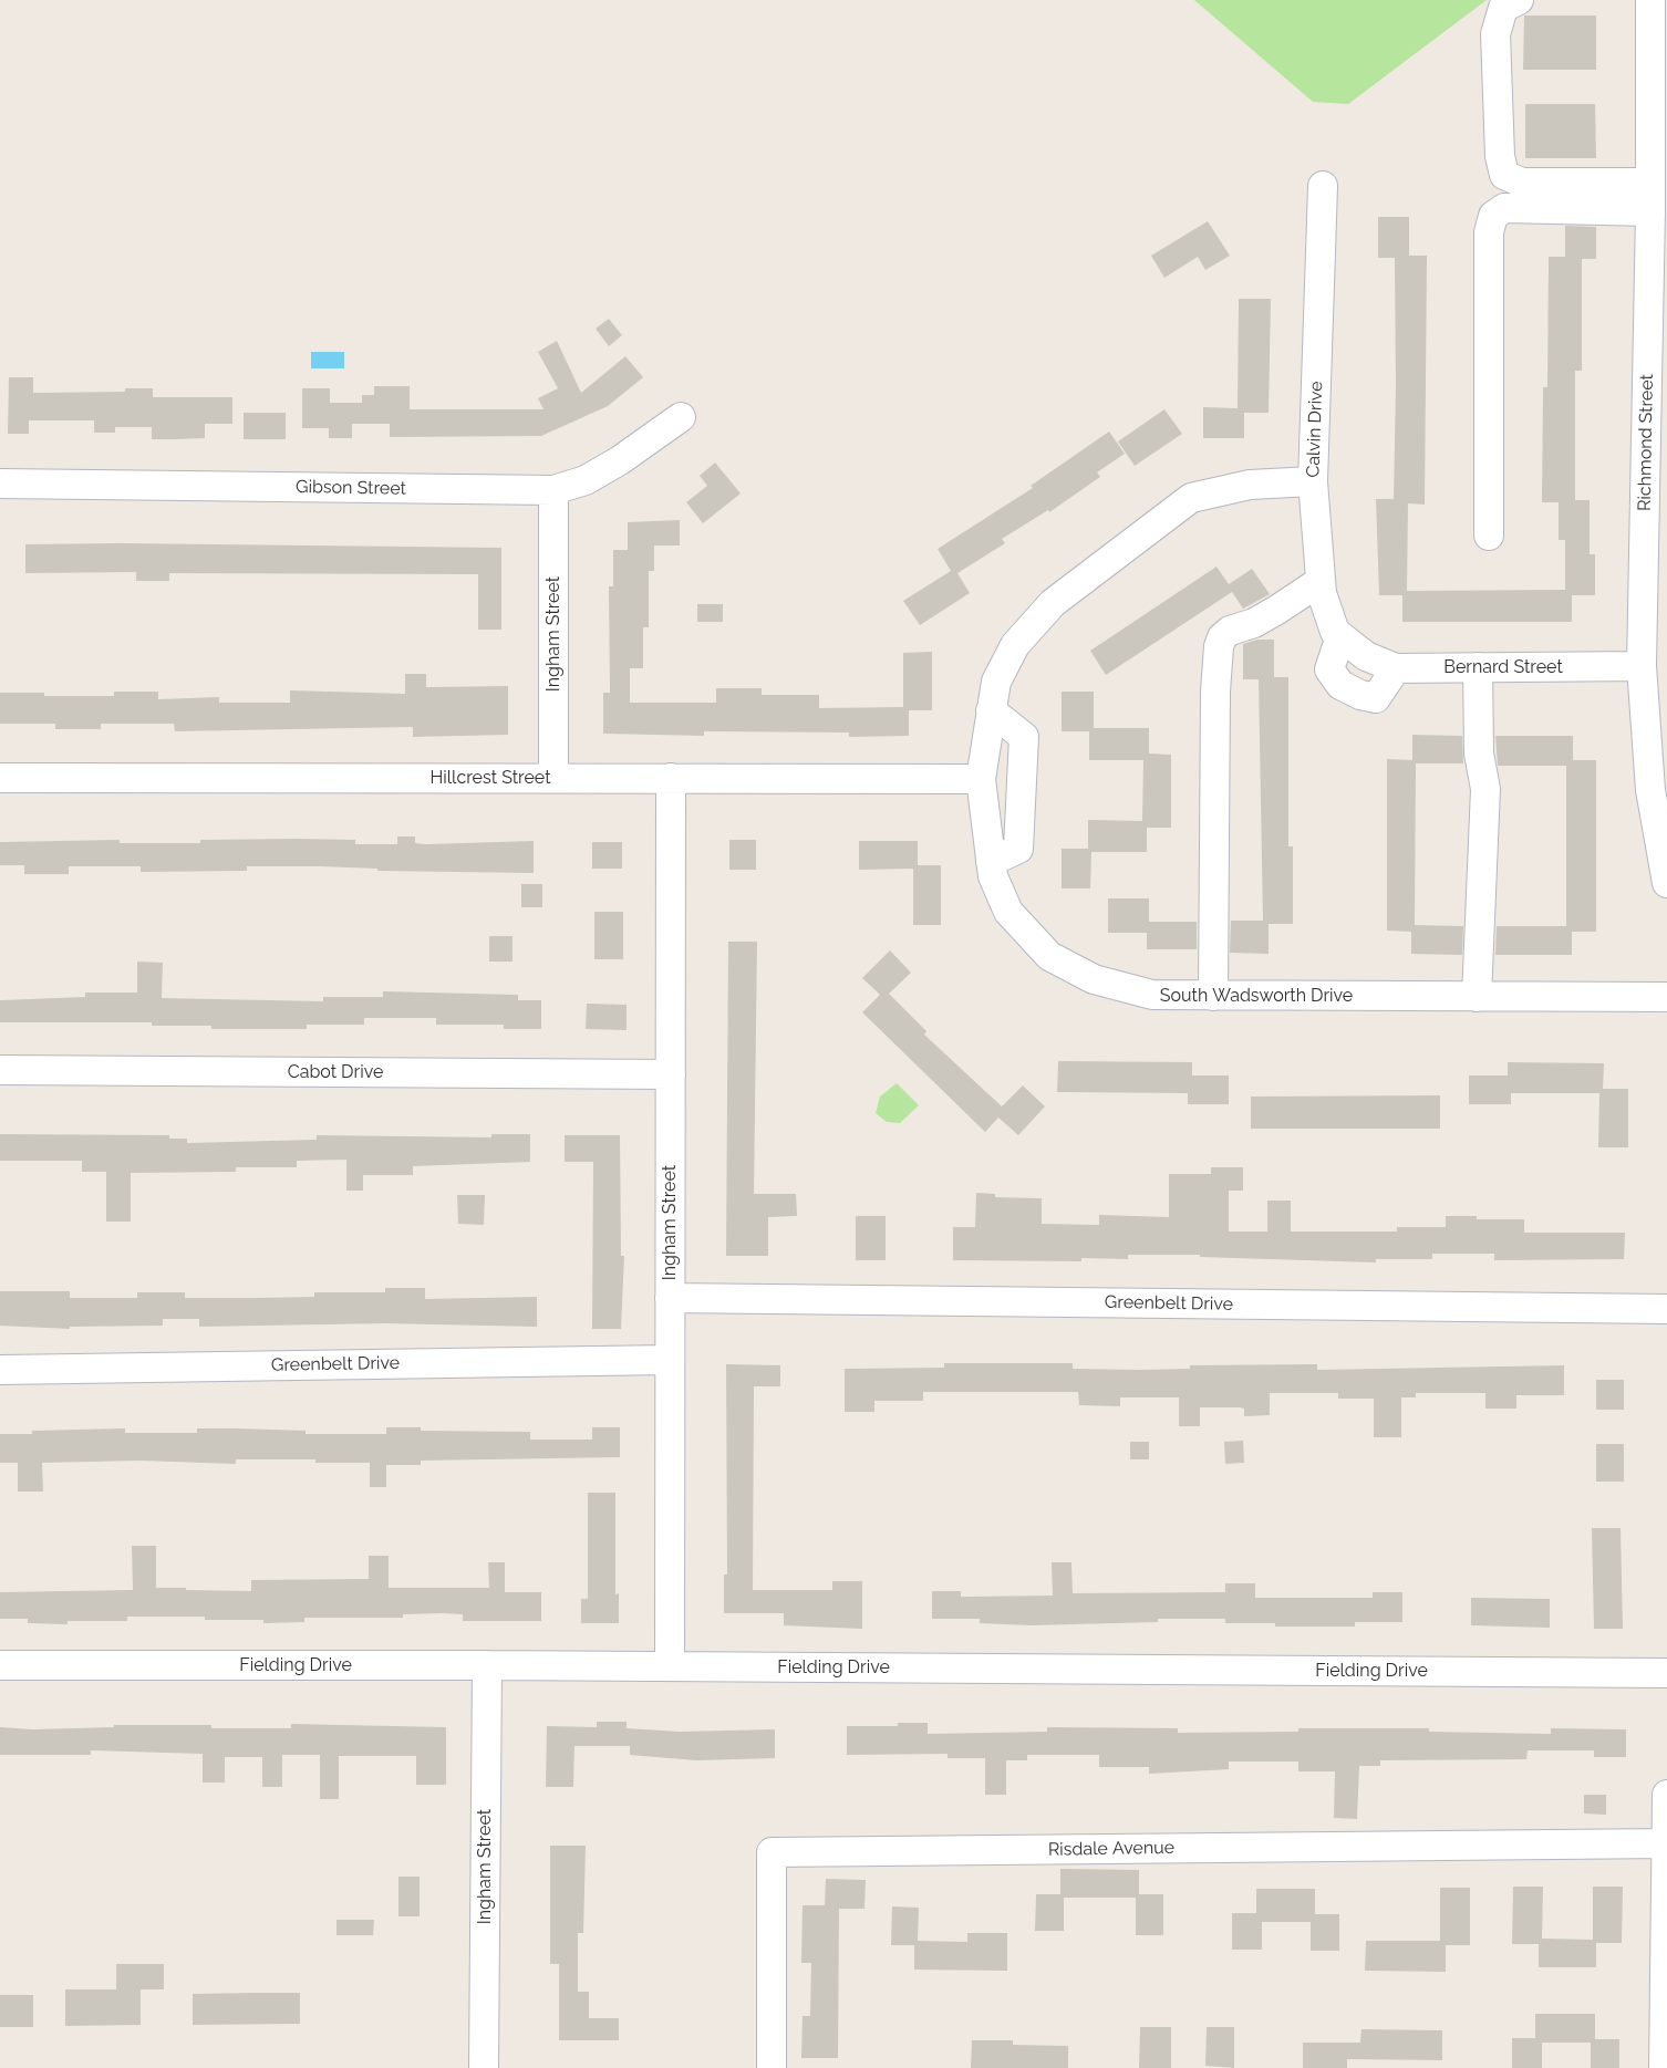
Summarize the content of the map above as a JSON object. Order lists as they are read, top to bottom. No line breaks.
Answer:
{"streets":{"street":["Calvin Drive","Richmond Street","Gibson Street","Ingham Street","Bernard Street","Hillcrest Street","South Wadsworth Drive","Cabot Drive","Greenbelt Drive","Fielding Drive","Risdale Avenue"]},"crossings":[["Calvin Drive","Bernard Street"],["Calvin Drive","South Wadsworth Drive"],["Richmond Street","Bernard Street"],["Gibson Street","Ingham Street"],["Ingham Street","Hillcrest Street"],["Ingham Street","Cabot Drive"],["Ingham Street","Greenbelt Drive"],["Ingham Street","Fielding Drive"],["Hillcrest Street","South Wadsworth Drive"]]}
